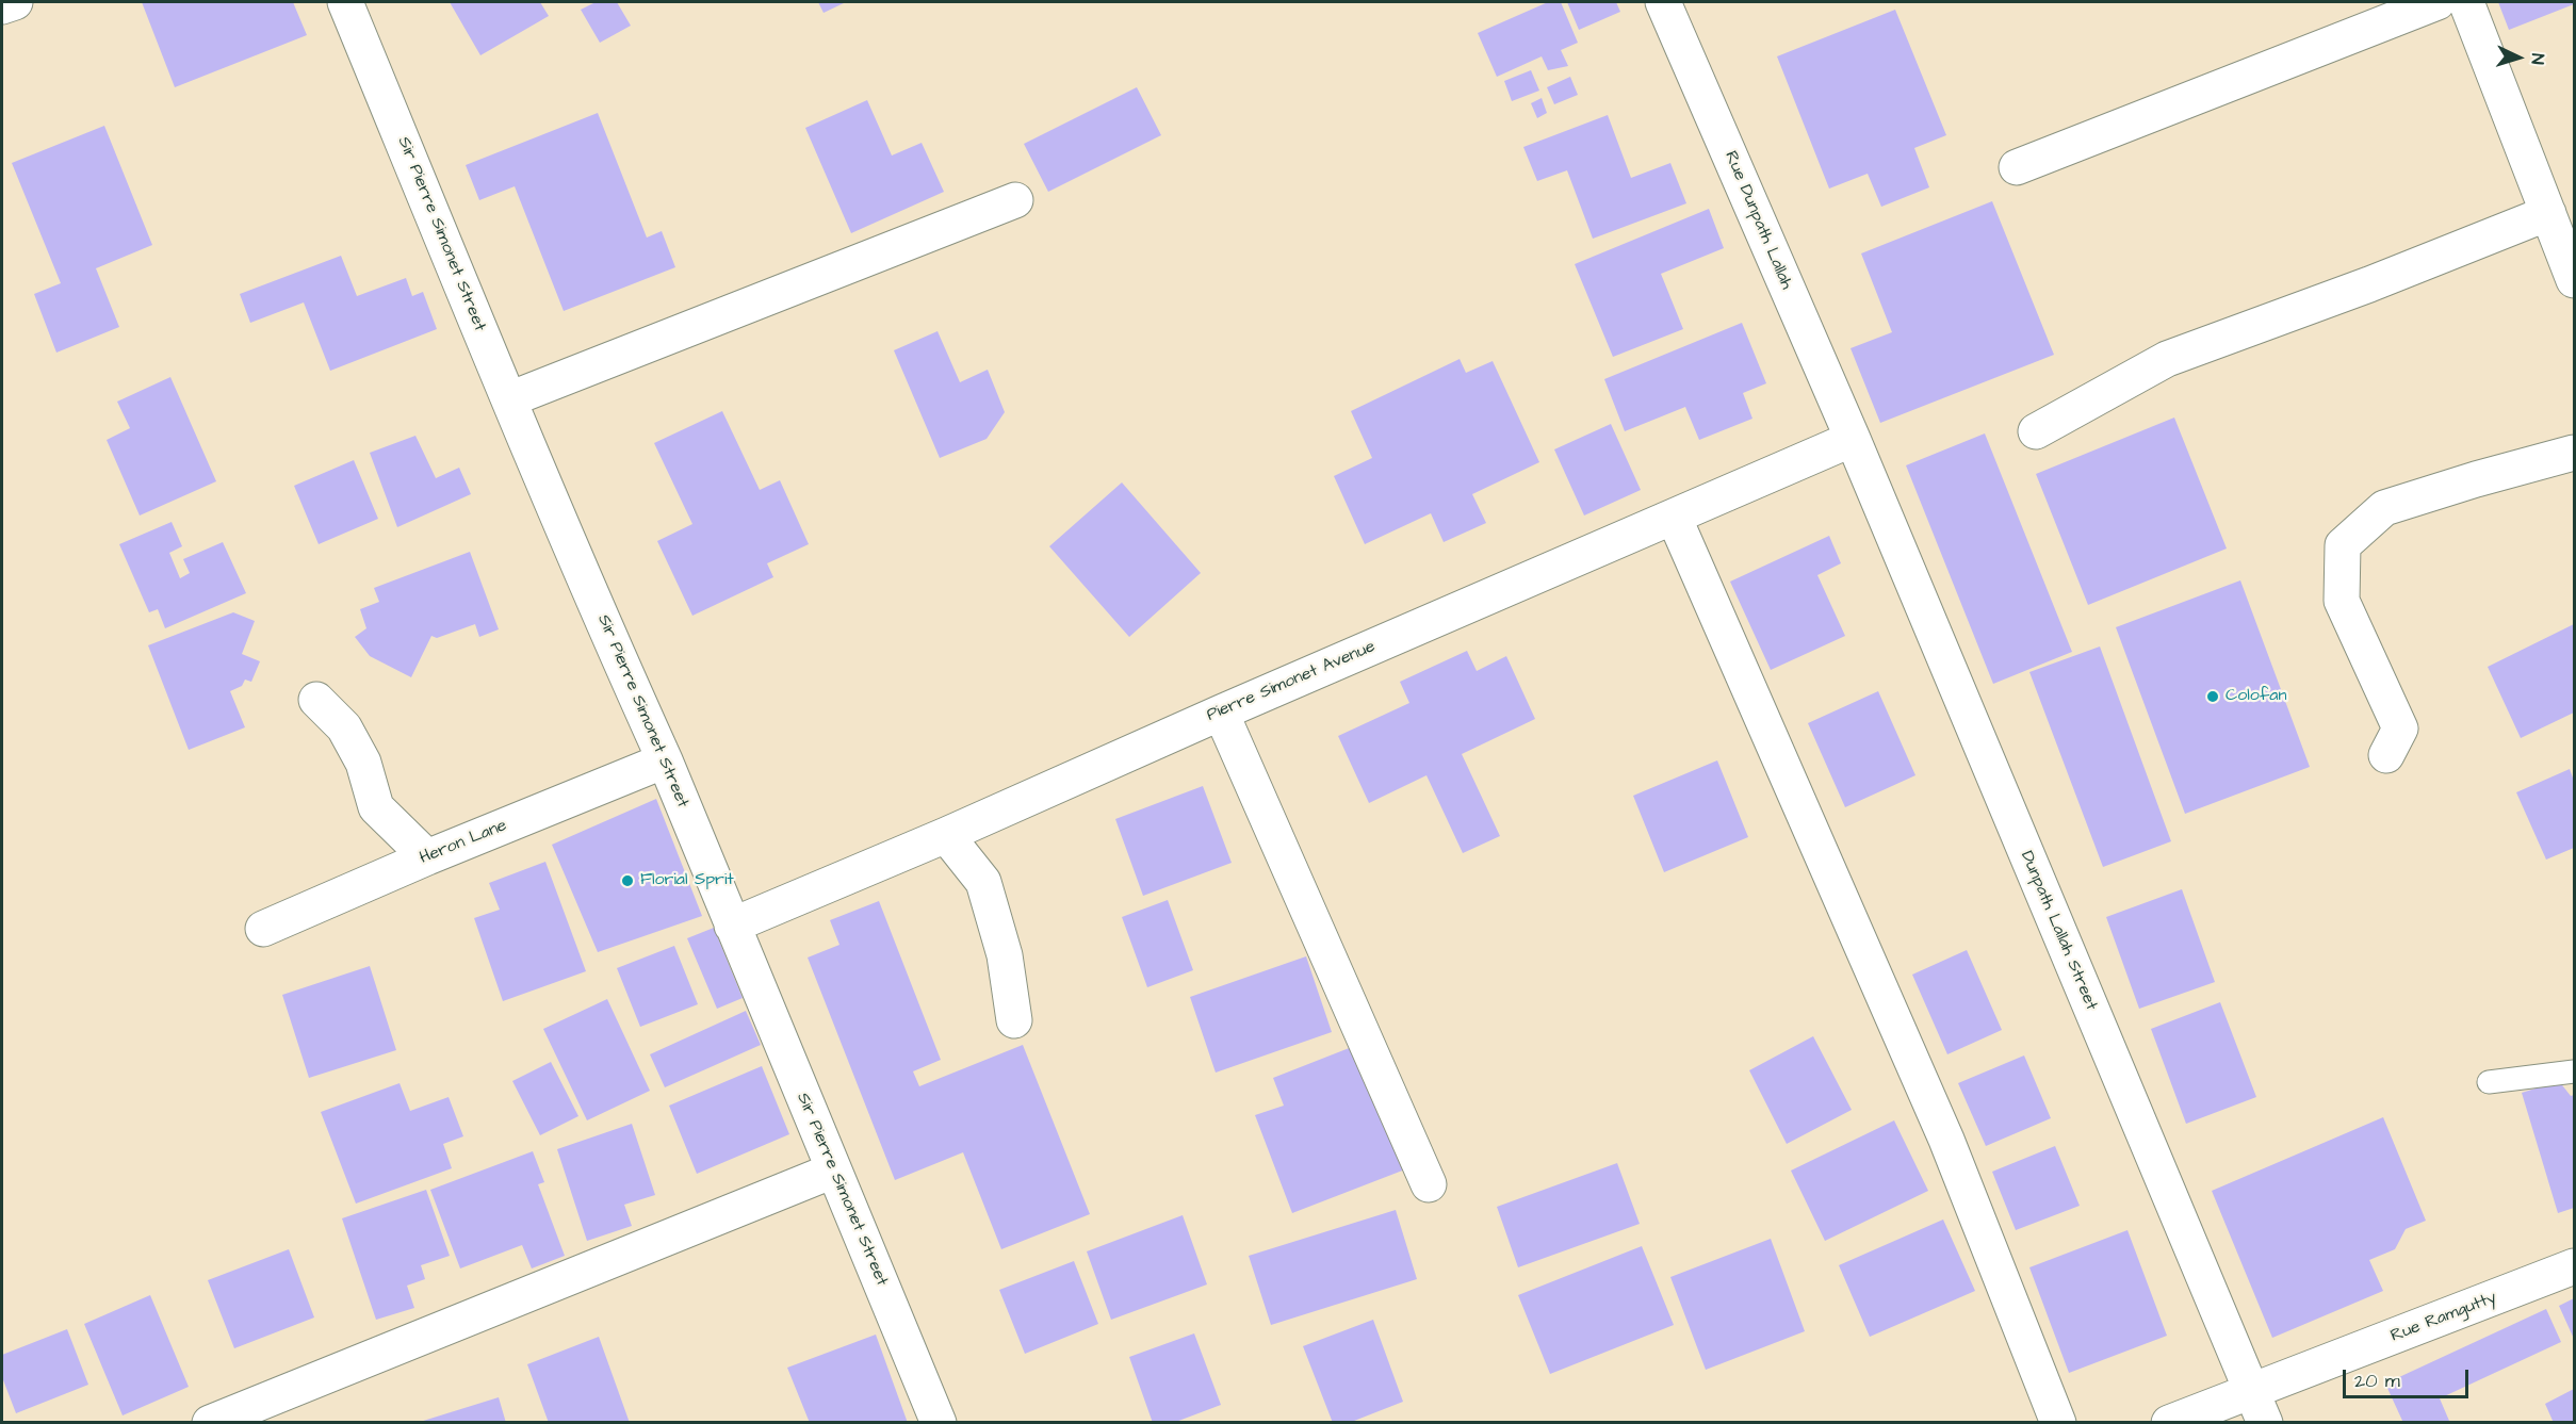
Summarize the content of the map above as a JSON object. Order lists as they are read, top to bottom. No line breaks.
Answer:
{"streets":{"street":["Rue Dunpath Lallah","Sir Pierre Simonet Street","Pierre Simonet Avenue","Heron Lane","Dunpath Lallah Street","Rue Ramgutty"]},"crossings":[["Rue Dunpath Lallah","Pierre Simonet Avenue"],["Rue Dunpath Lallah","Dunpath Lallah Street"],["Sir Pierre Simonet Street","Pierre Simonet Avenue"],["Sir Pierre Simonet Street","Heron Lane"],["Pierre Simonet Avenue","Dunpath Lallah Street"],["Dunpath Lallah Street","Rue Ramgutty"]],"places":["Colofan","Florial Sprit"],"scale_bar":"20 m","north":"right"}
